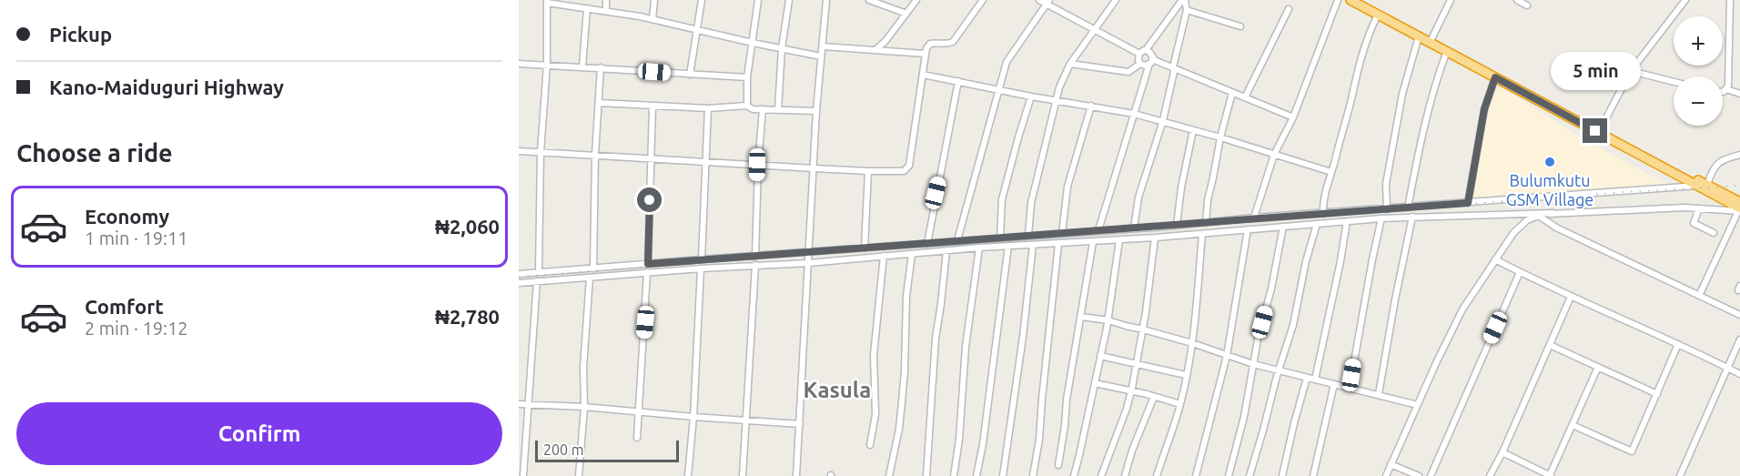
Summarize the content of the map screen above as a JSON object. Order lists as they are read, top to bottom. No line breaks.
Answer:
{"districts":["Kasula"],"places":["Bulumkutu GSM Village"],"scale_bar":"200 m","page":{"banner":["Pickup","Kano-Maiduguri Highway"],"map_buttons":["+","−"],"bubble":"5 min","heading":"Choose a ride","list":[{"name":"Economy","note":"1 min · 19:11","value":"₦2,060"},{"name":"Comfort","note":"2 min · 19:12","value":"₦2,780"}],"buttons":"Confirm","scale":"200 m"}}
